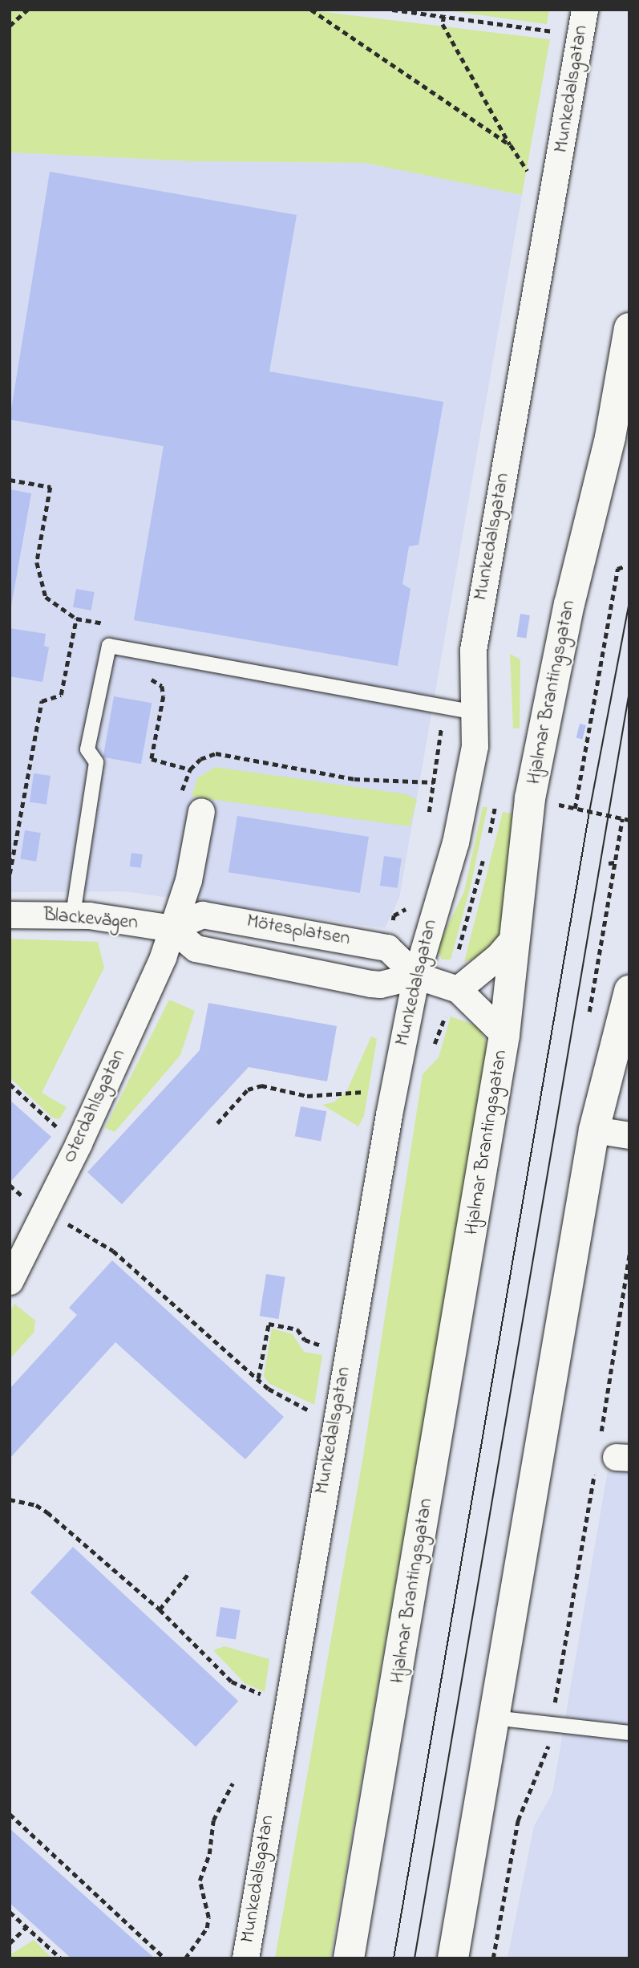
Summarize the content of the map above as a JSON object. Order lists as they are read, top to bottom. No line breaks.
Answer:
{"streets":{"main road":["Hjalmar Brantingsgatan"],"street":["Munkedalsgatan","Blackevägen","Mötesplatsen","Oterdahlsgatan"]},"crossings":[["Munkedalsgatan","Mötesplatsen"],["Hjalmar Brantingsgatan","Mötesplatsen"],["Blackevägen","Mötesplatsen"],["Blackevägen","Oterdahlsgatan"],["Mötesplatsen","Oterdahlsgatan"]]}
